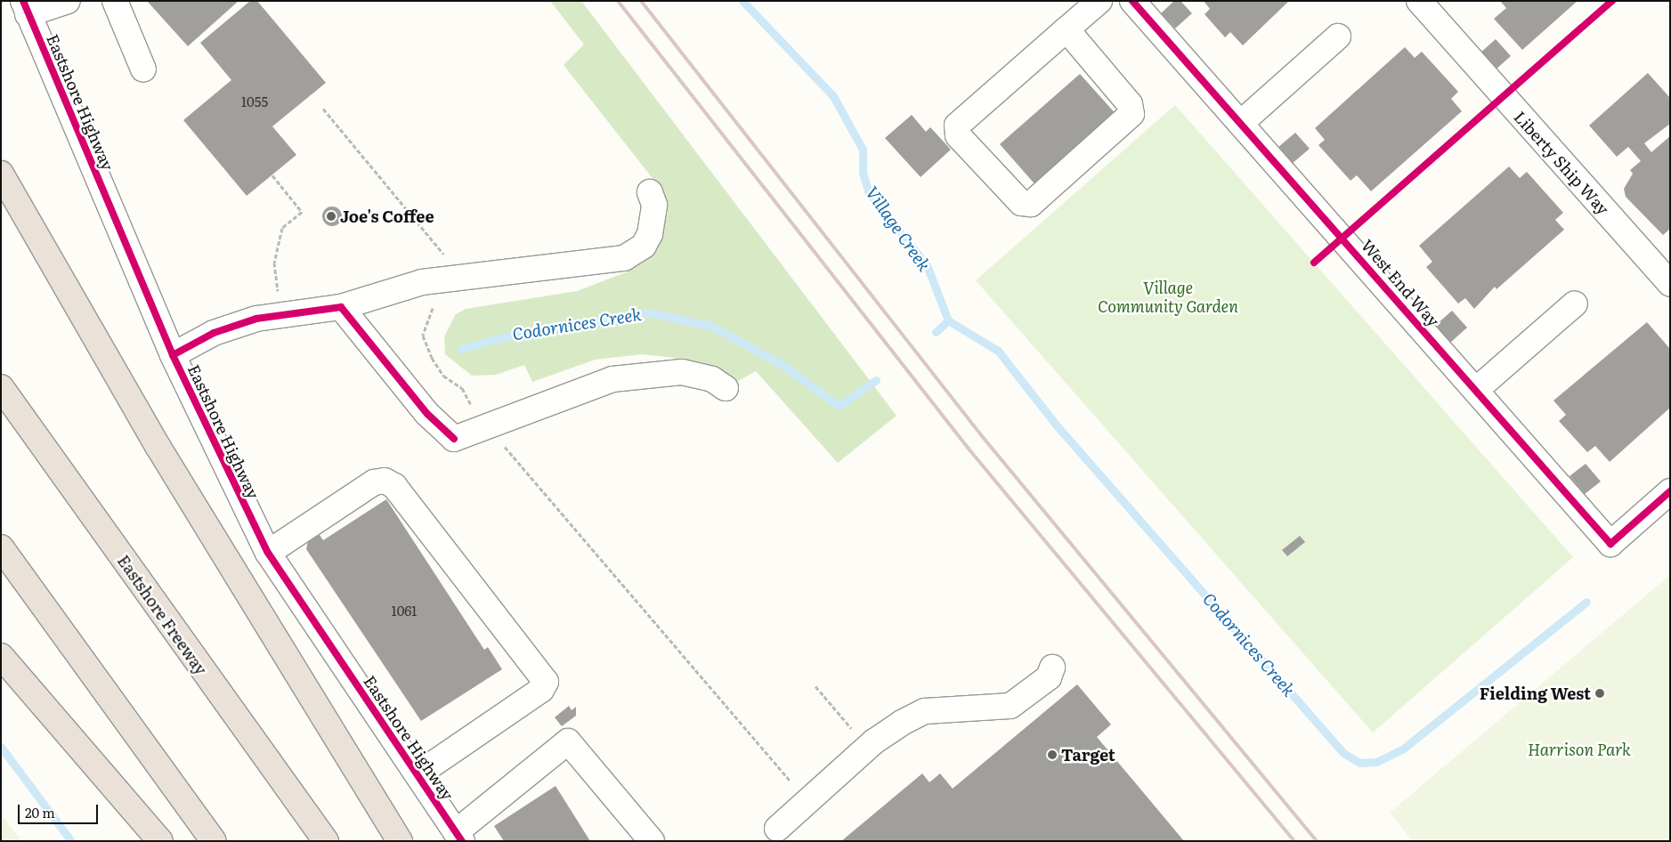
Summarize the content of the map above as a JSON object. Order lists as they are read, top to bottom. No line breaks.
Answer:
{"streets":{"highway":["Eastshore Freeway"],"street":["Eastshore Highway","Liberty Ship Way","West End Way"]},"water":["Village Creek","Codornices Creek"],"parks":["Village Community Garden","Harrison Park"],"places":["Joe's Coffee","Fielding West","Target"],"house_numbers":["1055","1061"],"scale_bar":"20 m"}
